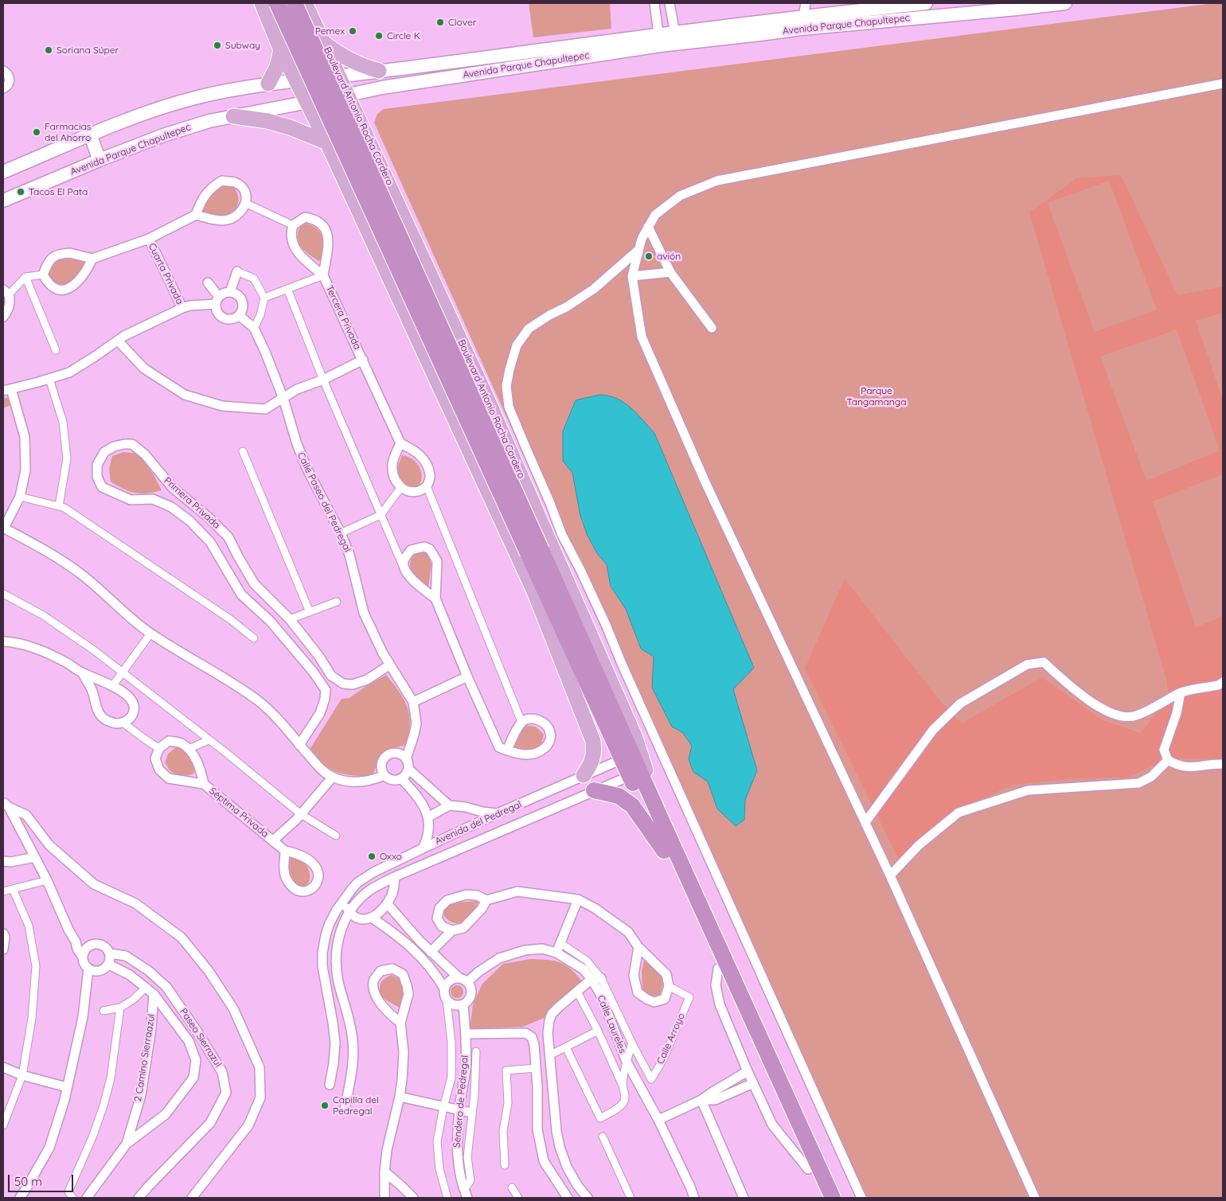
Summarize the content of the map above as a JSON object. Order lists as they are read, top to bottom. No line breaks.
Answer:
{"streets":{"main road":["Avenida Parque Chapultepec","Boulevard Antonio Rocha Cordero"],"street":["Cuarta Privada","Tercera Privada","Calle Paseo del Pedregal","Primera Privada","Séptima Privada","Avenida del Pedregal","Calle Laureles","Paseo Sierrazul","Calle Arroyo","2 Camino Sierraazul","Sendero de Pedregal"]},"crossings":[["Avenida Parque Chapultepec","Boulevard Antonio Rocha Cordero"],["Tercera Privada","Calle Paseo del Pedregal"],["Calle Paseo del Pedregal","Primera Privada"],["Calle Laureles","Sendero de Pedregal"]],"parks":["Parque Tangamanga"],"places":["Clover","Pemex","Circle K","Subway","Soriana Súper","Farmacias del Ahorro","Tacos El Pata","avión","Oxxo","Capilla del Pedregal"],"scale_bar":"50 m"}
